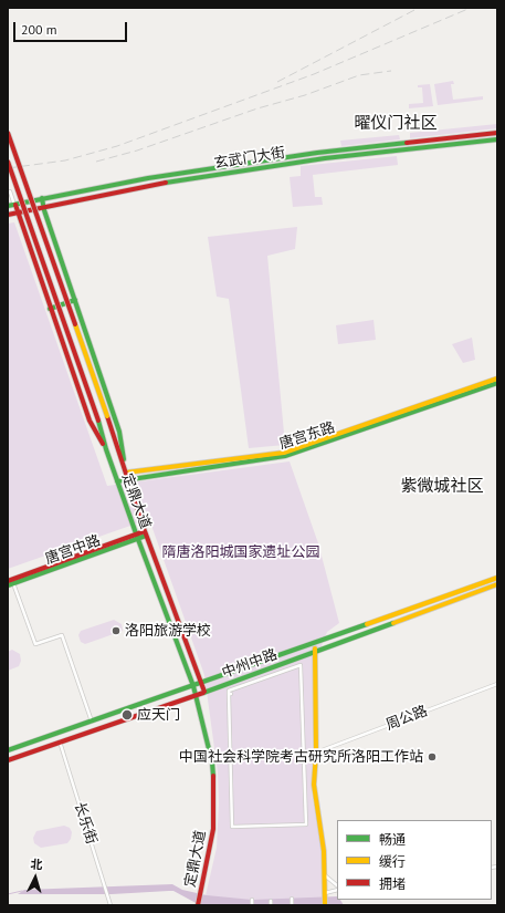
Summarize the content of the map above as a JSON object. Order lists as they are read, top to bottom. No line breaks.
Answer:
{"streets":{"main road":["玄武门大街","唐宫东路","定鼎大道","唐宫中路","中州中路"],"street":["周公路","长乐街"]},"crossings":[["唐宫东路","定鼎大道"],["定鼎大道","唐宫中路"],["定鼎大道","中州中路"],["中州中路","长乐街"]],"districts":["曜仪门社区","紫微城社区"],"parks":["隋唐洛阳城国家遗址公园"],"places":["洛阳旅游学校","应天门","中国社会科学院考古研究所洛阳工作站"],"legend":["畅通","缓行","拥堵"],"scale_bar":"200 m","north":"top"}
